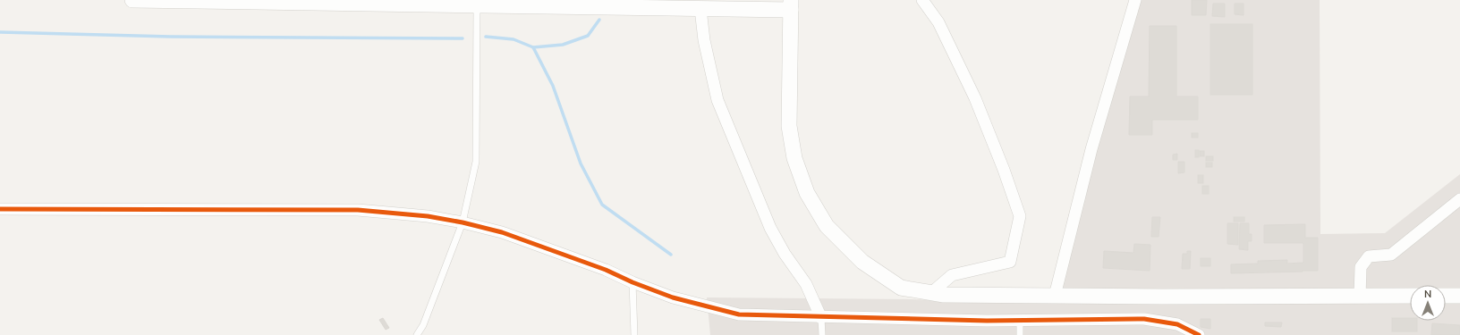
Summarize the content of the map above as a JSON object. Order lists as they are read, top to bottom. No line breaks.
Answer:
{"north":"top"}
